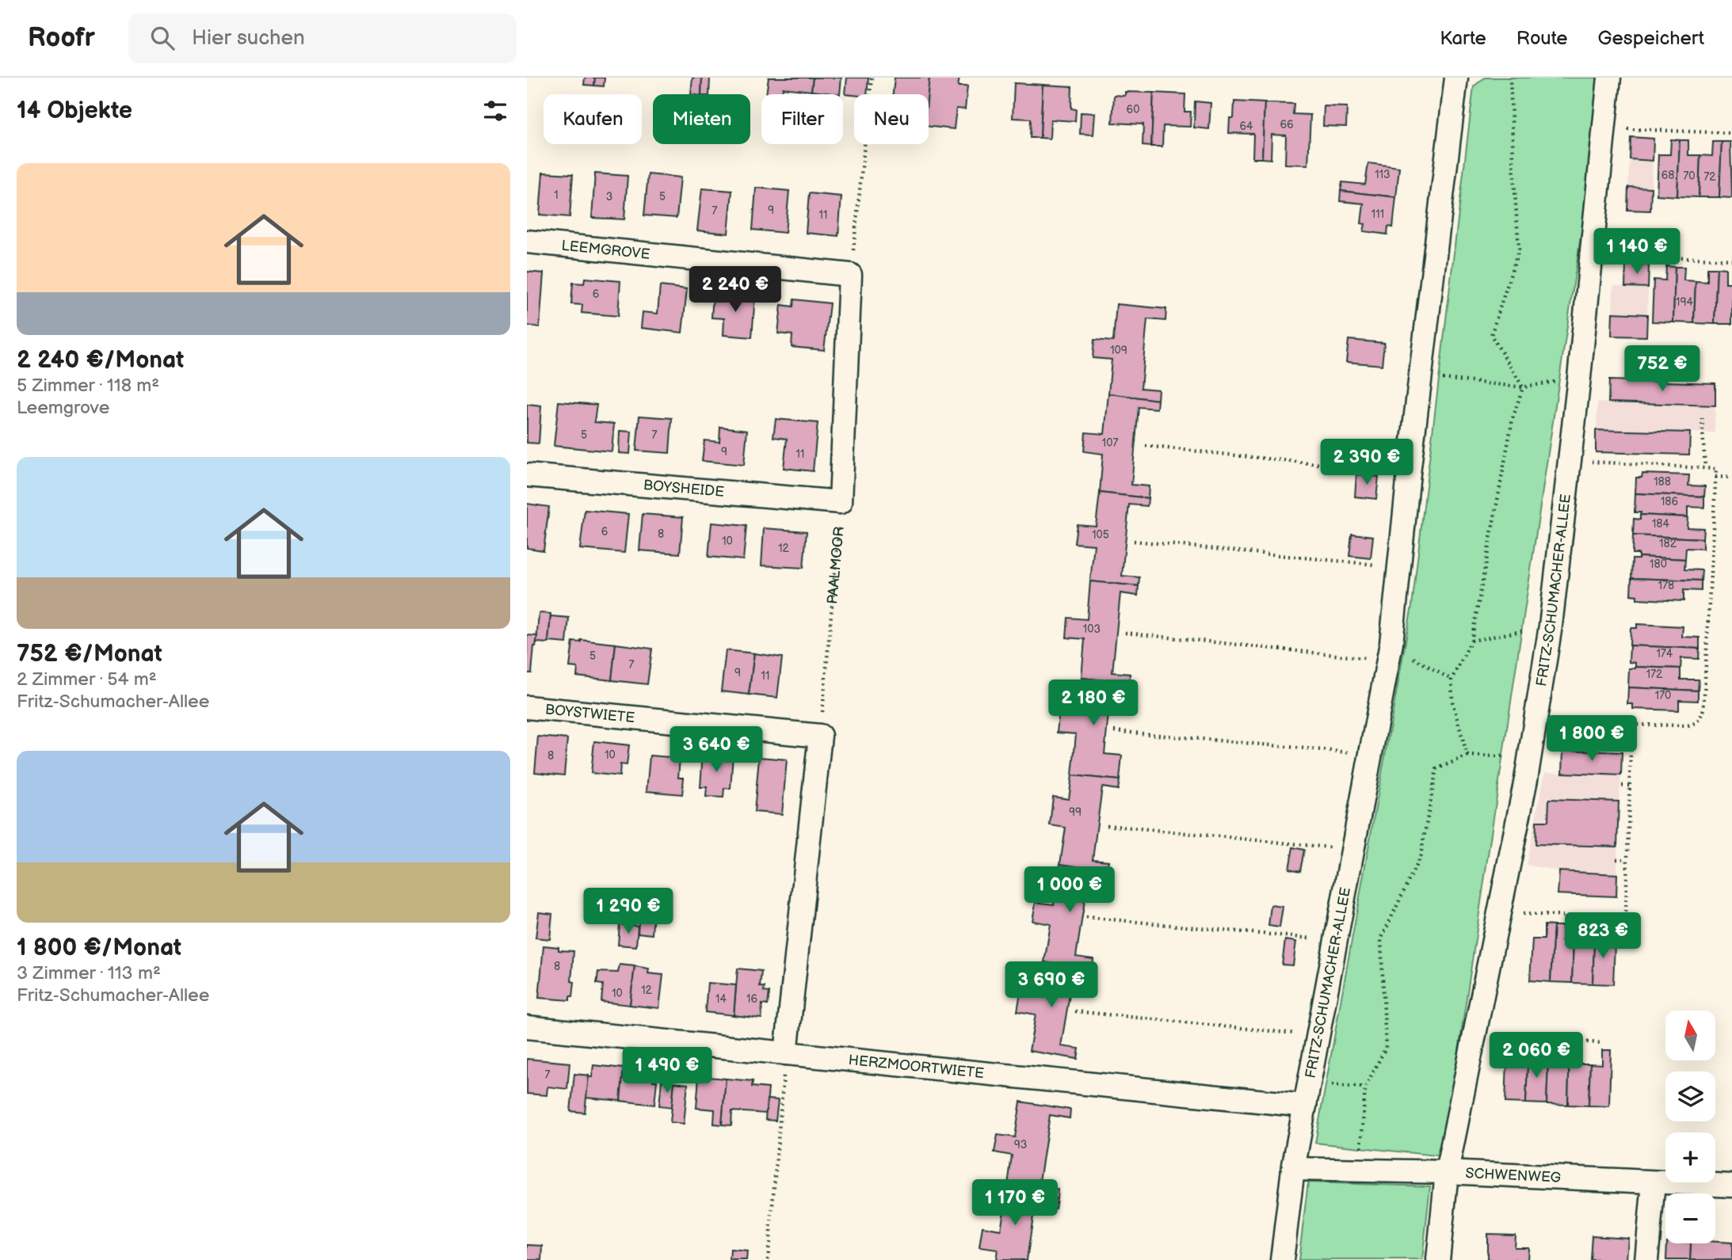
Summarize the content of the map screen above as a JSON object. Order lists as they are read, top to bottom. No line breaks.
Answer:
{"streets":{"street":["LEEMGROVE","BOYSHEIDE","FRITZ-SCHUMACHER-ALLEE","BOYSTWIETE","HERZMOORTWIETE","SCHWENWEG"],"path":["PAALMOOR"]},"crossings":[["BOYSHEIDE","PAALMOOR"],["PAALMOOR","BOYSTWIETE"],["FRITZ-SCHUMACHER-ALLEE","HERZMOORTWIETE"],["FRITZ-SCHUMACHER-ALLEE","SCHWENWEG"]],"house_numbers":["60","66","64","113","68","70","72","1","3","5","9","7","111","11","6","194","109","5","7","107","9","11","188","186","184","6","8","105","10","182","12","180","178","103","174","5","7","9","172","11","170","10","8","99","8","12","10","14","16","7","93"],"north":"top","page":{"header":"Roofr","search":"Hier suchen","nav":["Karte","Route","Gespeichert"],"heading":"14 Objekte","chip":["Kaufen","Mieten","Filter","Neu"],"list":[{"name":"2 240 €/Monat","note":"5 Zimmer · 118 m² · Leemgrove"},{"name":"752 €/Monat","note":"2 Zimmer · 54 m² · Fritz-Schumacher-Allee"},{"name":"1 800 €/Monat","note":"3 Zimmer · 113 m² · Fritz-Schumacher-Allee"}],"price":["1 140 €","2 240 €","752 €","2 390 €","2 180 €","1 800 €","3 640 €","1 000 €","1 290 €","823 €","3 690 €","2 060 €","1 490 €","1 170 €"],"map_buttons":["+","−"]}}
